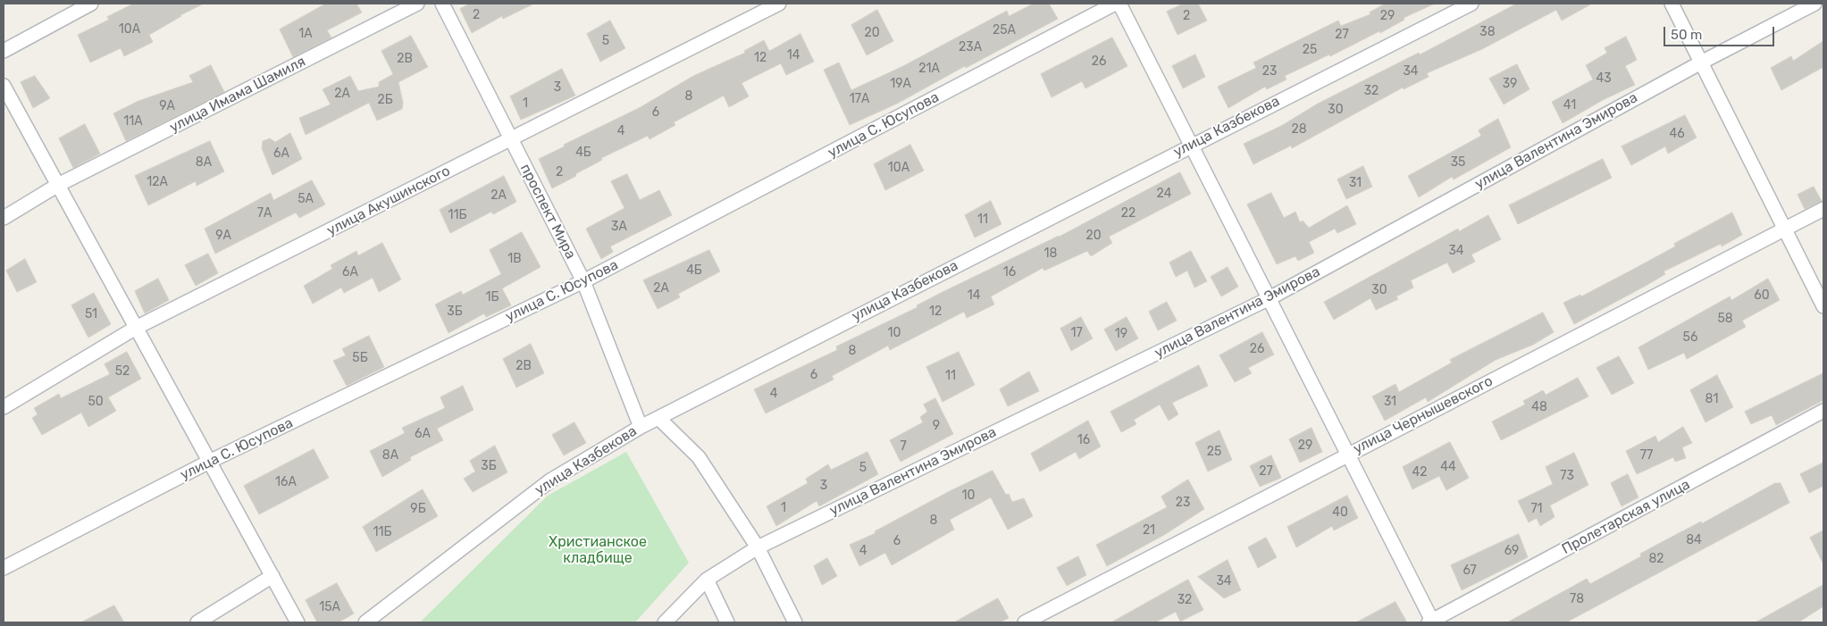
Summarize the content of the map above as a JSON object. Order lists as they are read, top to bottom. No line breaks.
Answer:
{"streets":{"street":["улица Имама Шамиля","улица С. Юсупова","улица Казбекова","улица Валентина Эмирова","улица Акушинского","проспект Мира","улица Чернышевского","Пролетарская улица"]},"crossings":[["улица С. Юсупова","проспект Мира"],["улица Казбекова","проспект Мира"],["улица Акушинского","проспект Мира"]],"parks":["Христианское кладбище"],"house_numbers":["2","2","29","10А","25А","38","20","1А","27","5","23А","25","14","12","2В","26","21А","23","34","43","19А","39","3","32","2А","8","17А","2Б","1","41","9А","30","6","11А","28","4","46","4Б","6А","8А","35","10А","2","12А","31","24","2А","5А","7А","22","11Б","11","3А","9А","20","34","18","1В","4Б","6А","16","2А","30","14","60","1Б","3Б","12","51","58","10","17","19","56","26","8","5Б","2В","52","6","11","4","81","50","31","48","9","6А","16","29","7","25","8А","77","3Б","44","5","27","42","73","16А","3","10","23","1","9Б","71","40","8","21","11Б","84","6","4","69","82","67","34","78","32","15А"],"scale_bar":"50 m"}
